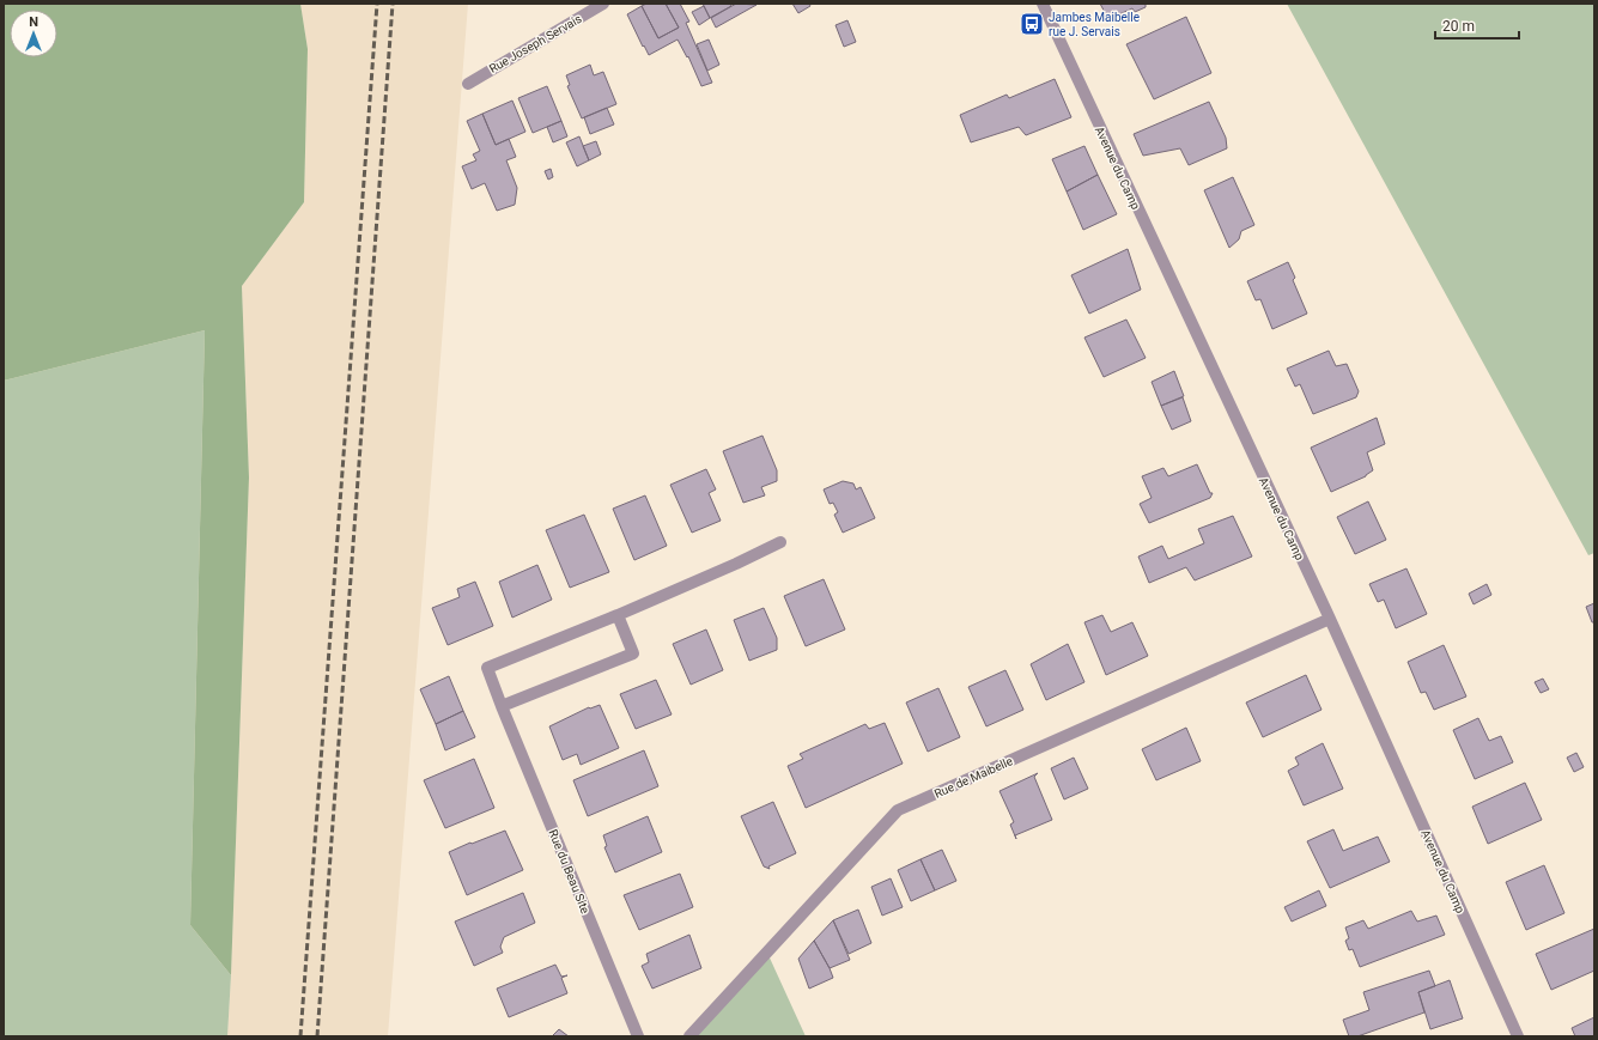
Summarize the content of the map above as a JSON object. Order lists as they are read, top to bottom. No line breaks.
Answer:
{"streets":{"street":["Rue Joseph Servais","Avenue du Camp","Rue de Maibelle","Rue du Beau Site"]},"crossings":[["Avenue du Camp","Rue de Maibelle"]],"places":{"bus stop":["Jambes Maibelle rue J. Servais"]},"scale_bar":"20 m","north":"top"}
